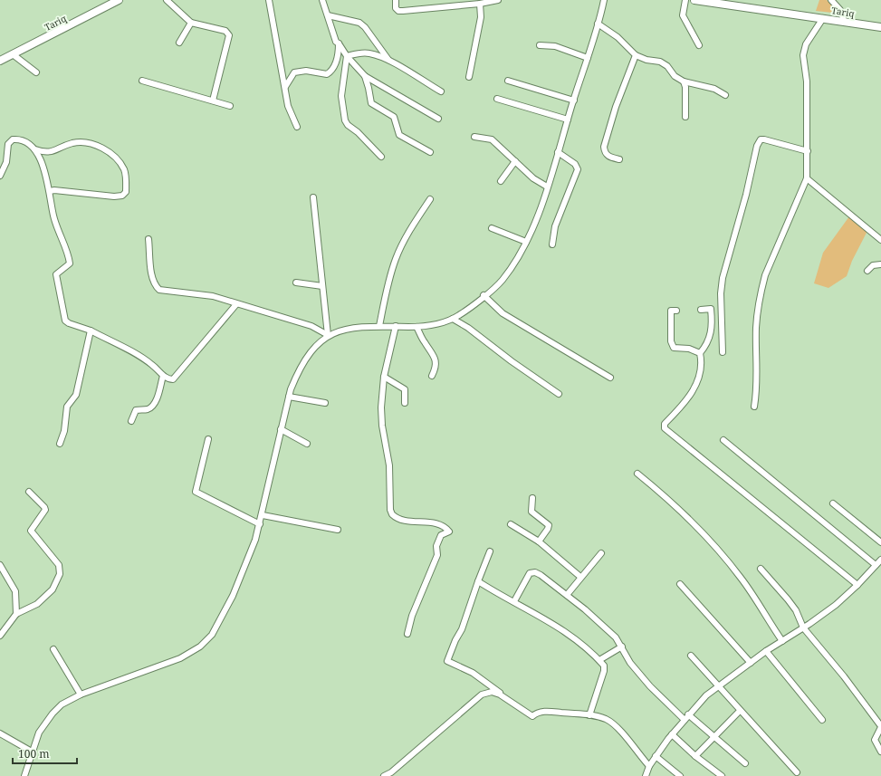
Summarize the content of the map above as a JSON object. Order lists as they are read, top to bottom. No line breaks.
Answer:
{"streets":{"main road":["Tariq"]},"scale_bar":"100 m"}
